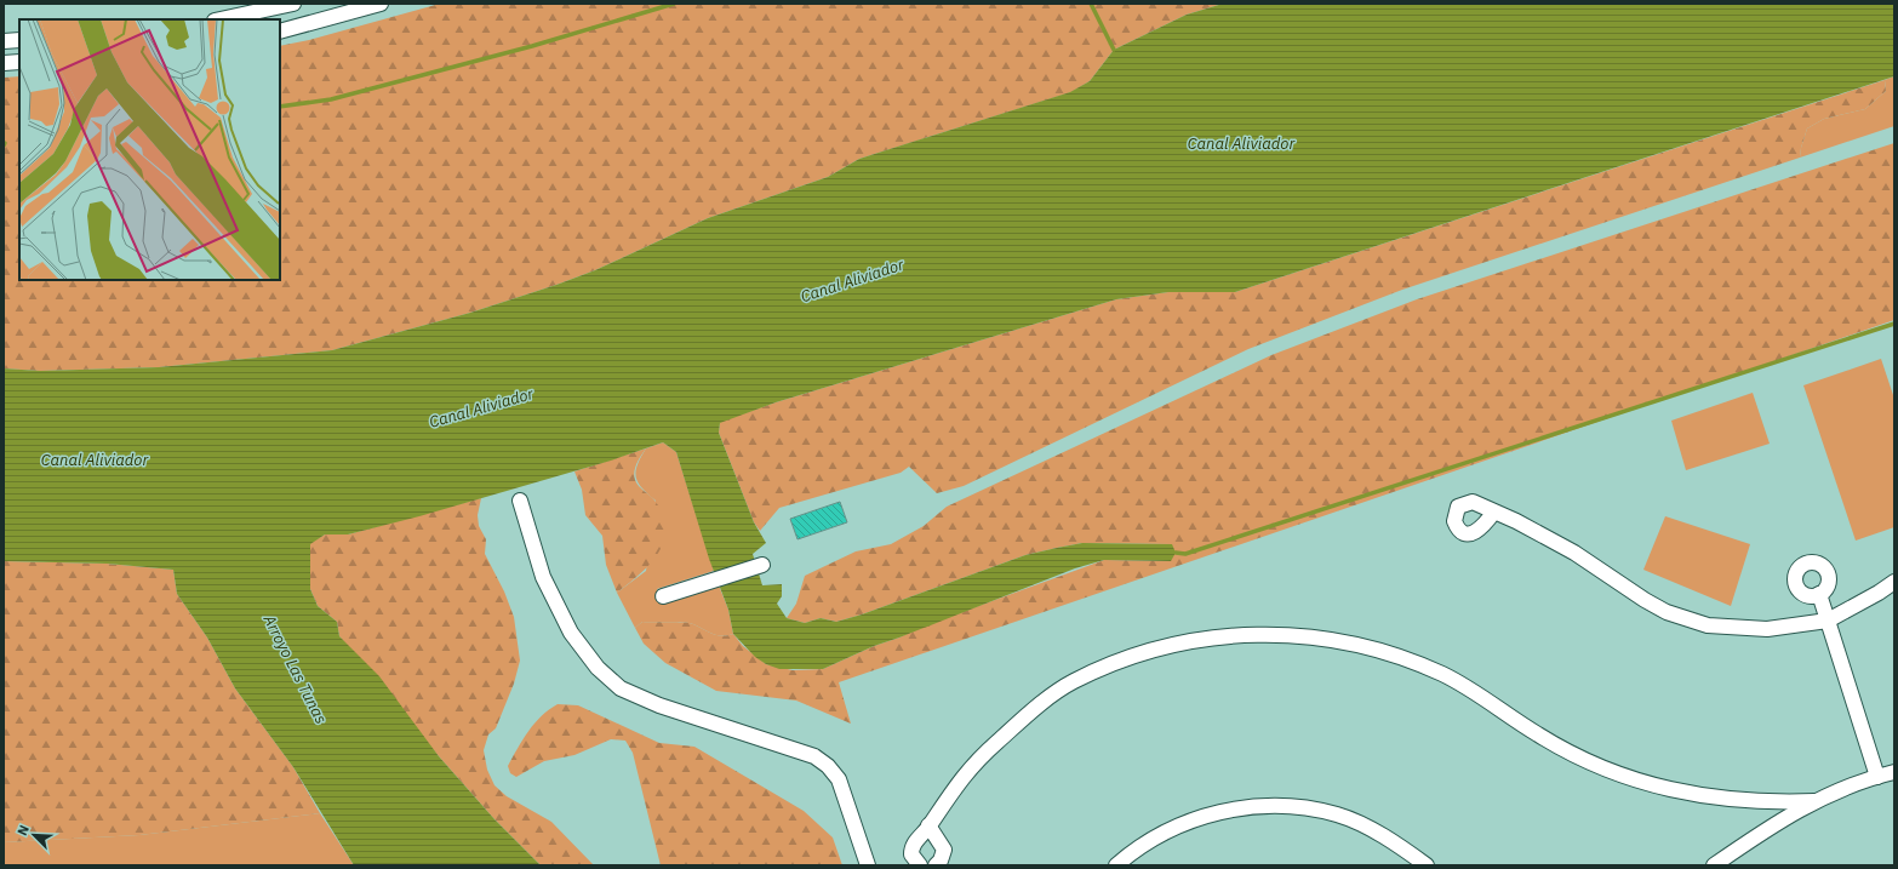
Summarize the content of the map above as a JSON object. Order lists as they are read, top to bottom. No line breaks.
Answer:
{"water":["Canal Aliviador","Arroyo Las Tunas"],"north":"top left"}
